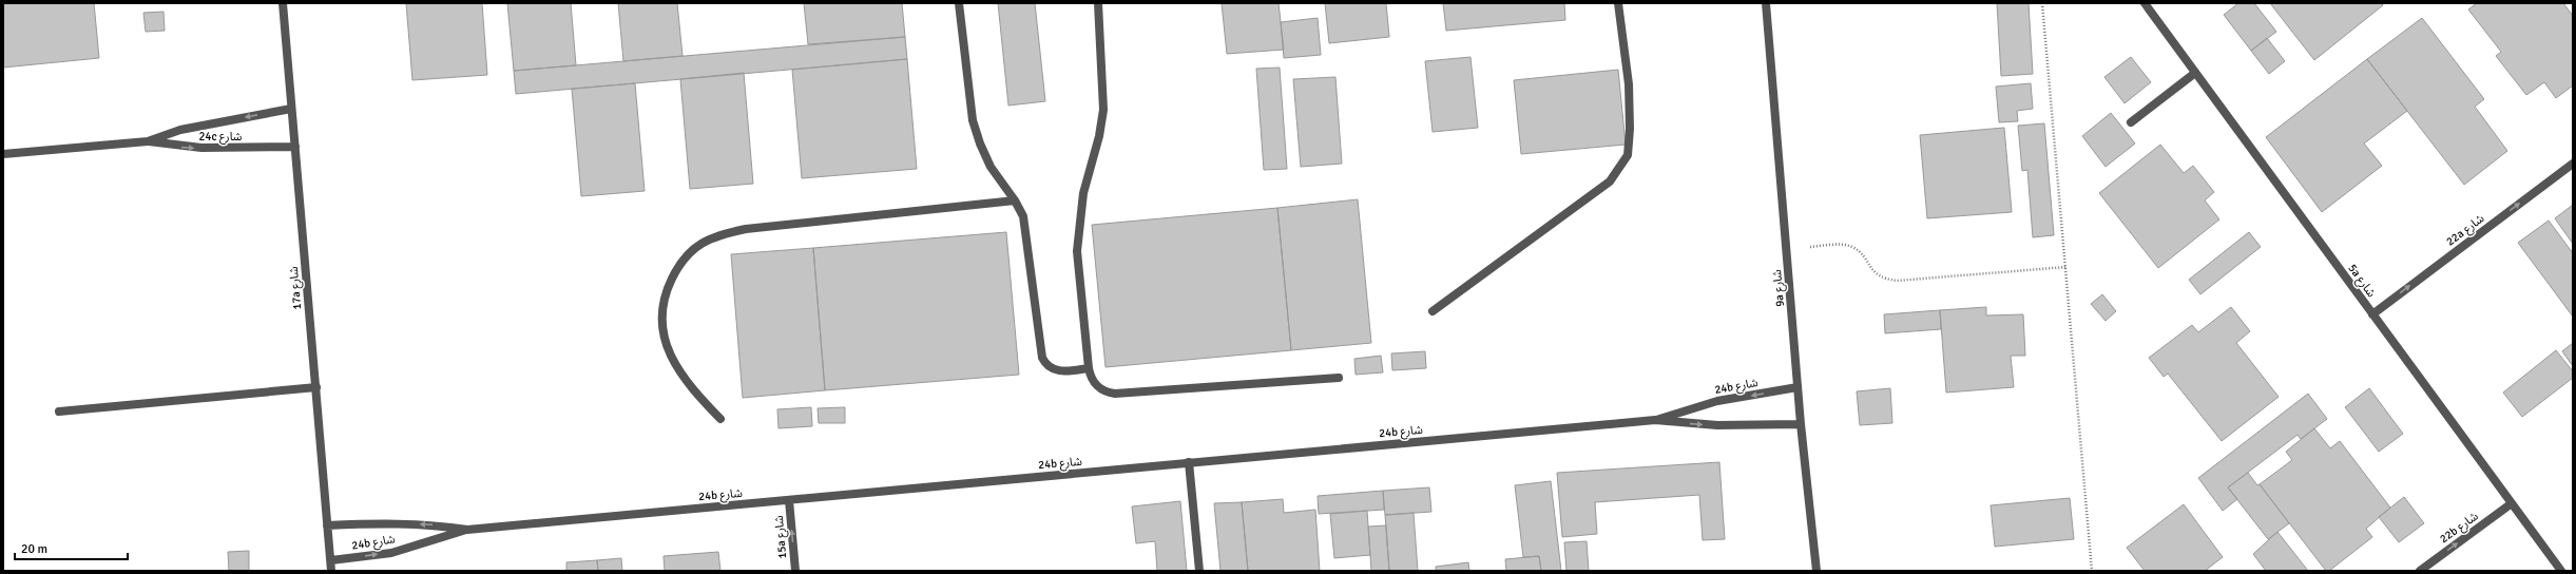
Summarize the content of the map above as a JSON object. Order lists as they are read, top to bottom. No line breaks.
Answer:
{"streets":{"street":["24c شارع","22a شارع","5a شارع","17a شارع","9a شارع","24b شارع","22b شارع","15a شارع"]},"crossings":[["24c شارع","17a شارع"],["22a شارع","5a شارع"],["5a شارع","22b شارع"],["17a شارع","24b شارع"],["9a شارع","24b شارع"],["24b شارع","15a شارع"]],"one_way":["22a شارع","22b شارع","15a شارع"],"scale_bar":"20 m"}
